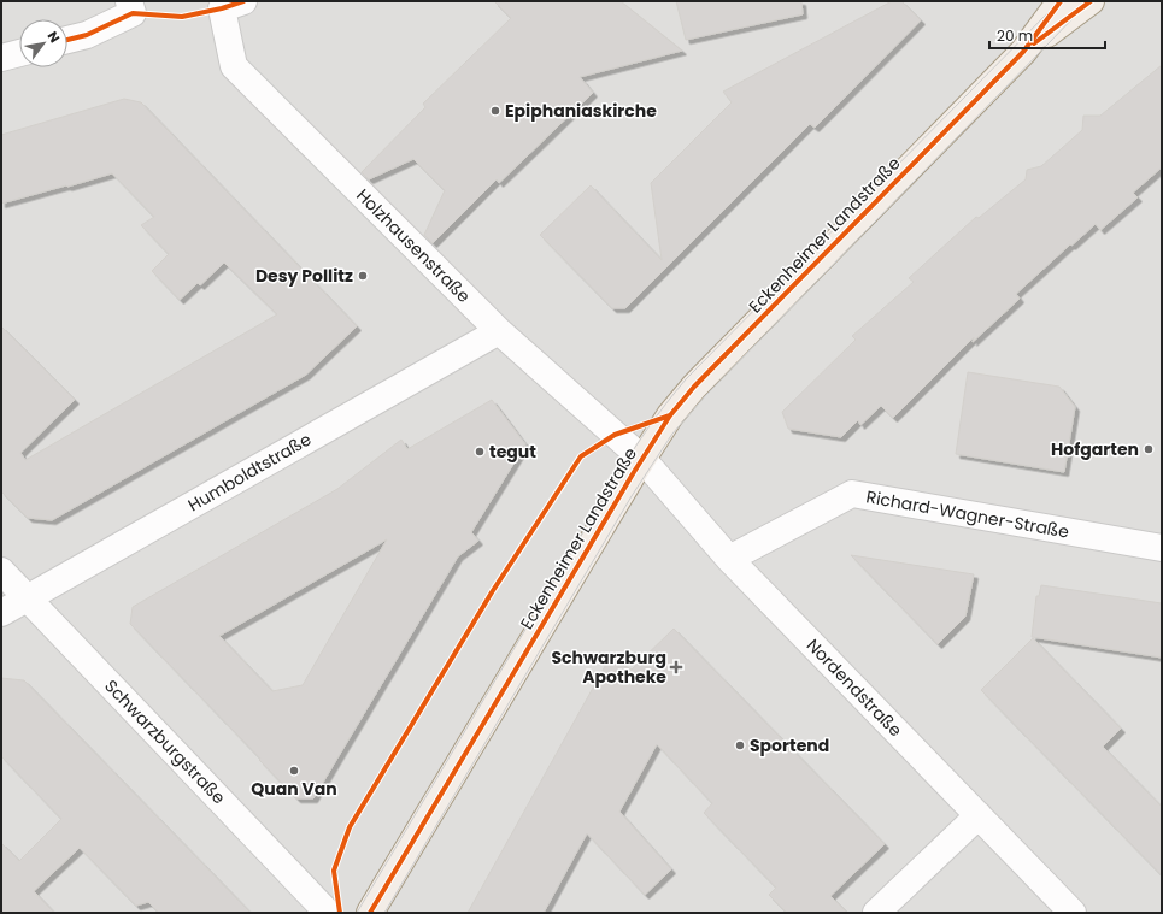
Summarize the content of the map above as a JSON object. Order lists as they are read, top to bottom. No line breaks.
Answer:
{"streets":{"main road":["Eckenheimer Landstraße"],"street":["Holzhausenstraße","Humboldtstraße","Richard-Wagner-Straße","Nordendstraße","Schwarzburgstraße"]},"crossings":[["Eckenheimer Landstraße","Holzhausenstraße"],["Eckenheimer Landstraße","Nordendstraße"],["Holzhausenstraße","Humboldtstraße"],["Holzhausenstraße","Nordendstraße"],["Humboldtstraße","Schwarzburgstraße"],["Richard-Wagner-Straße","Nordendstraße"]],"places":{"other":["Epiphaniaskirche","Desy Pollitz","Hofgarten","tegut","Sportend","Quan Van"],"health":["Schwarzburg Apotheke"]},"scale_bar":"20 m","north":"top right"}
